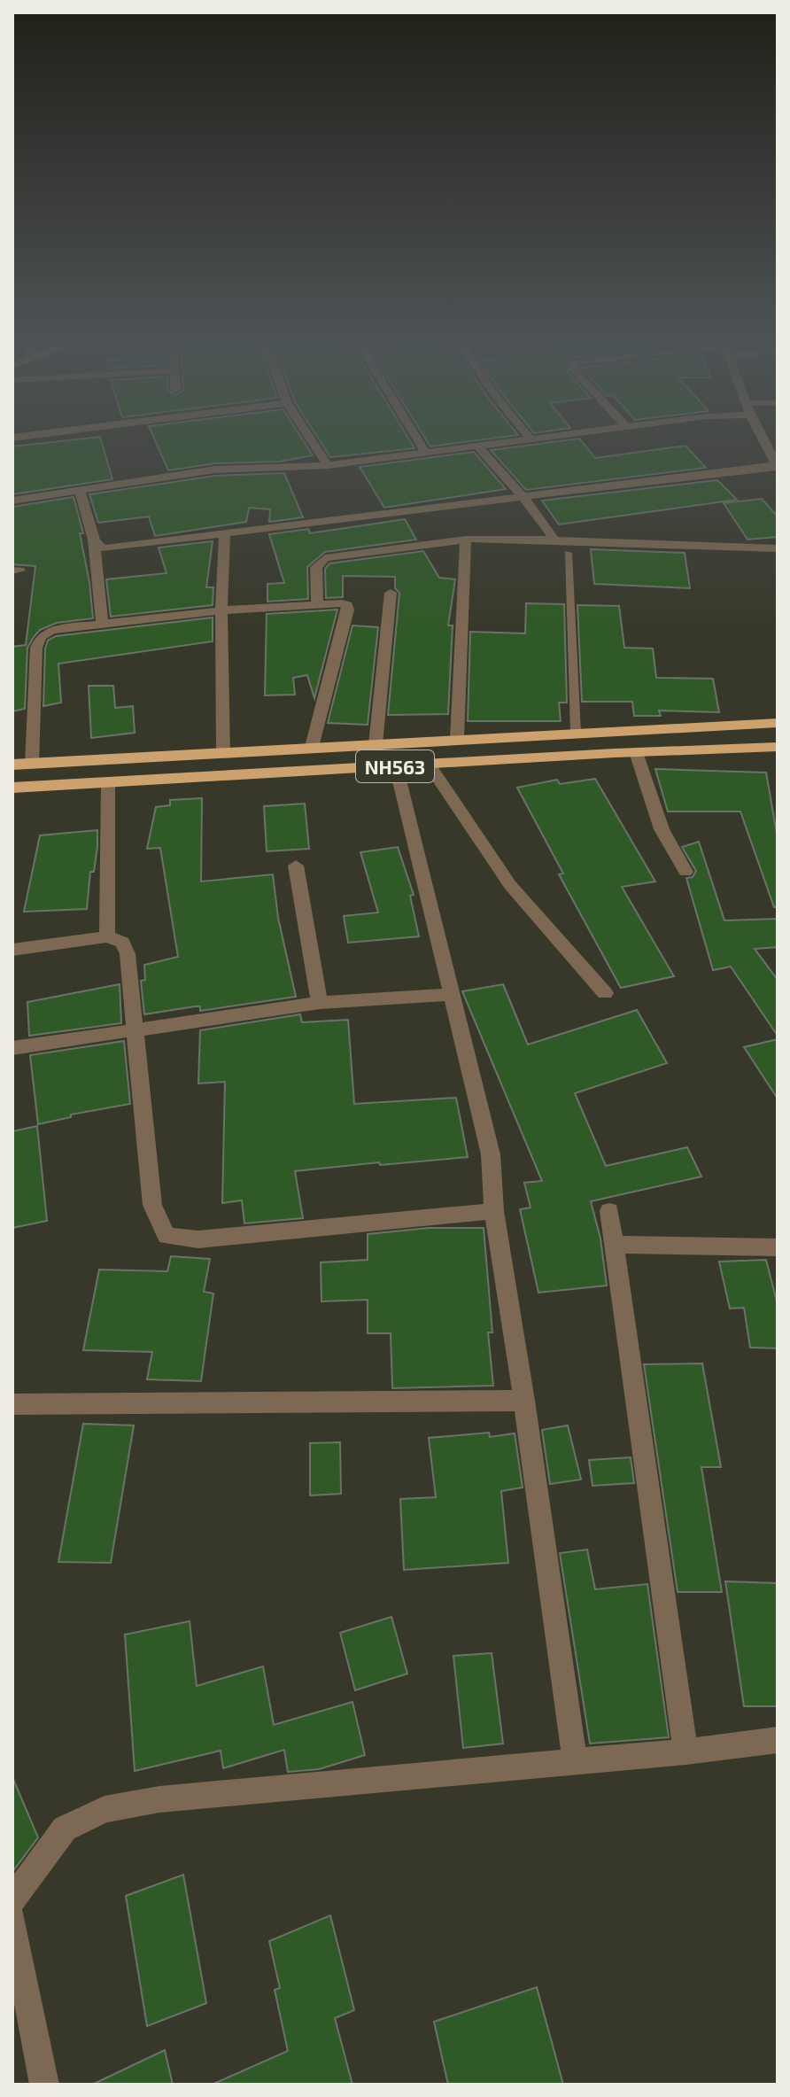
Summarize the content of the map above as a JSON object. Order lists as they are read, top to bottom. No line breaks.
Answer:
{"streets":{"highway":["NH563"]}}
